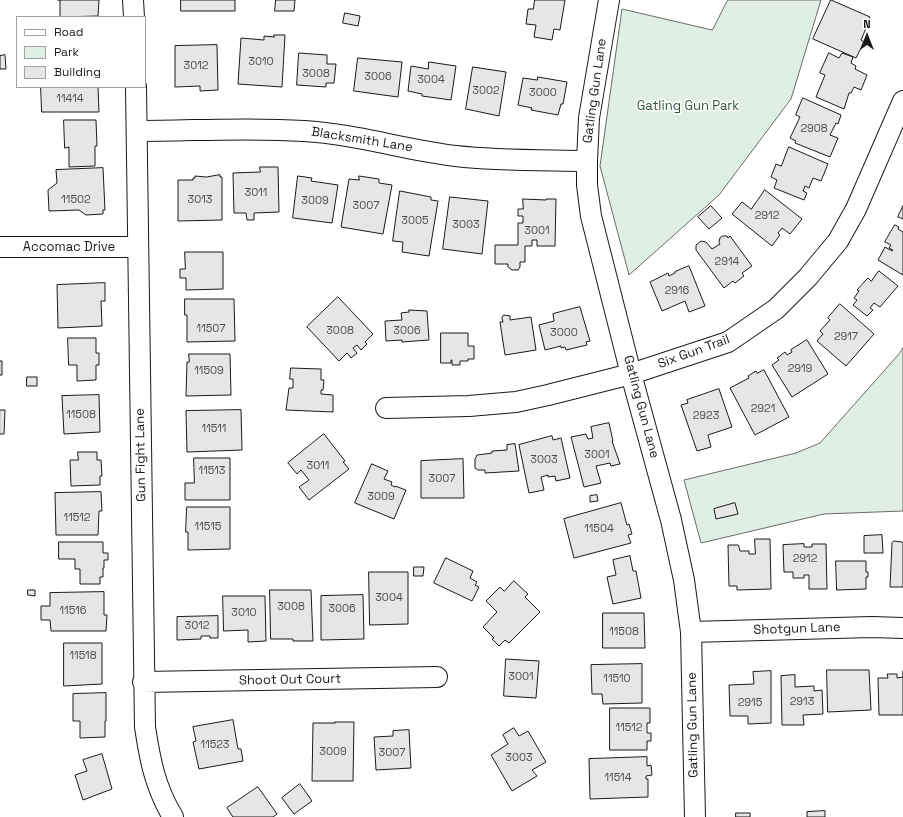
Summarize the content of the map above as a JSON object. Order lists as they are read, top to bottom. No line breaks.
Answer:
{"streets":{"street":["Gatling Gun Lane","Blacksmith Lane","Accomac Drive","Six Gun Trail","Gun Fight Lane","Shotgun Lane","Shoot Out Court"]},"crossings":[["Gatling Gun Lane","Blacksmith Lane"],["Gatling Gun Lane","Six Gun Trail"],["Gatling Gun Lane","Shotgun Lane"],["Blacksmith Lane","Gun Fight Lane"],["Accomac Drive","Gun Fight Lane"],["Gun Fight Lane","Shoot Out Court"]],"parks":["Gatling Gun Park"],"house_numbers":["3010","3012","3008","3006","3004","3002","3000","11414","2908","3011","11502","3013","3009","3007","2912","3005","3003","3001","2914","2916","11507","3008","3006","3000","2917","2919","11509","2921","11508","2923","11511","3001","3003","3011","11513","3007","3009","11512","11515","11504","2912","3004","3008","3006","11516","3010","3012","11508","11518","3001","11510","2913","2915","11512","11523","3009","3007","3003","11514"],"legend":["Road","Park","Building"],"north":"top"}
